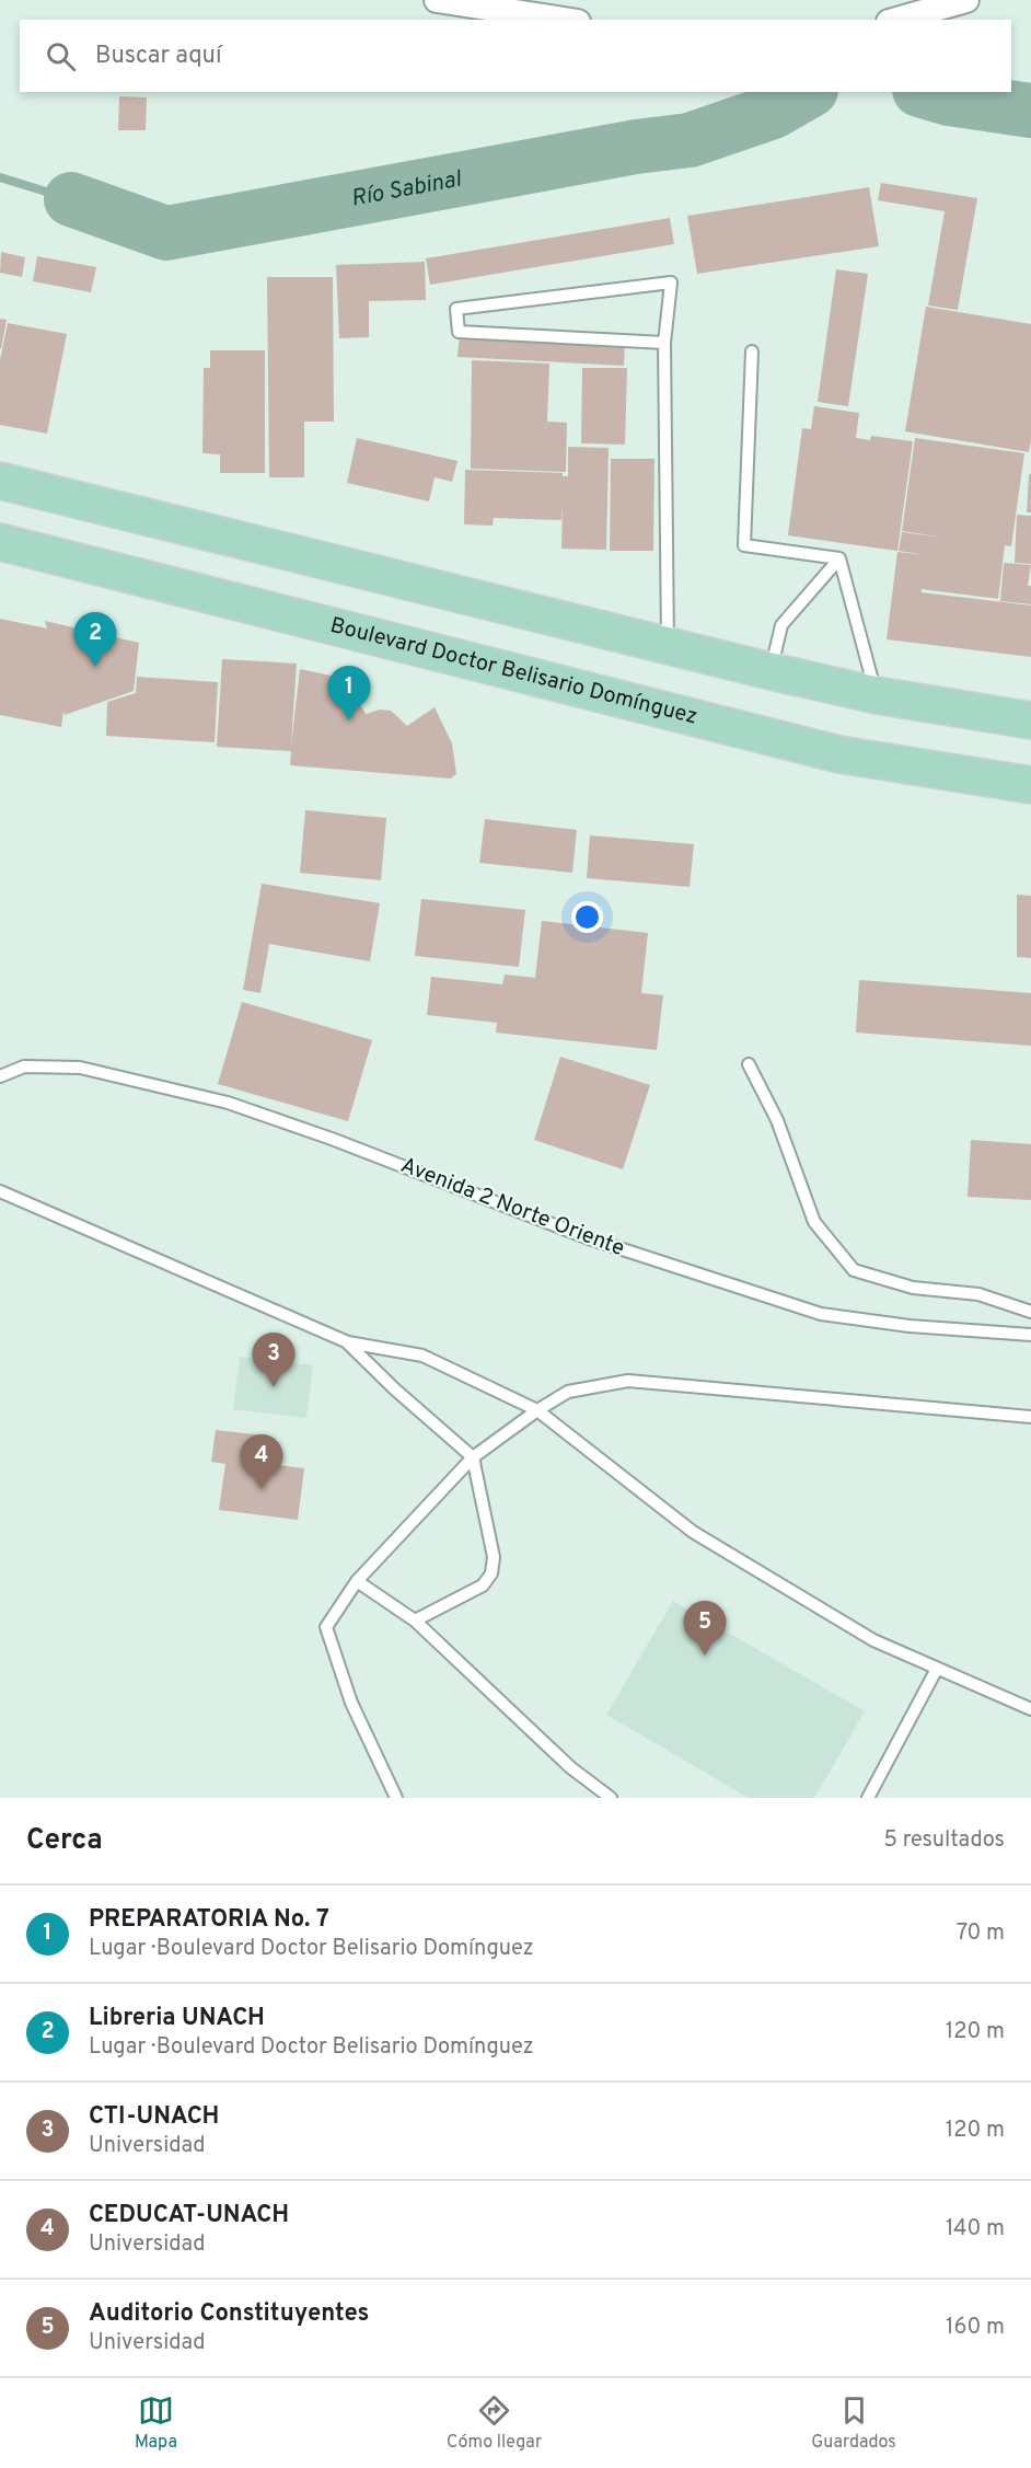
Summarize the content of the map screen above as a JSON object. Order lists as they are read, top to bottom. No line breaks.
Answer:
{"streets":{"main road":["Boulevard Doctor Belisario Domínguez"],"lane":["Avenida 2 Norte Oriente"]},"water":["Río Sabinal"],"page":{"search":"Buscar aquí","pins":["2","1","3","4","5"],"heading":["Cerca","5 resultados"],"list":[{"mark":"1","name":"PREPARATORIA No. 7","note":"Lugar · Boulevard Doctor Belisario Domínguez","value":"70 m"},{"mark":"2","name":"Libreria UNACH","note":"Lugar · Boulevard Doctor Belisario Domínguez","value":"120 m"},{"mark":"3","name":"CTI-UNACH","note":"Universidad","value":"120 m"},{"mark":"4","name":"CEDUCAT-UNACH","note":"Universidad","value":"140 m"},{"mark":"5","name":"Auditorio Constituyentes","note":"Universidad","value":"160 m"}],"nav":["Mapa","Cómo llegar","Guardados"]}}
